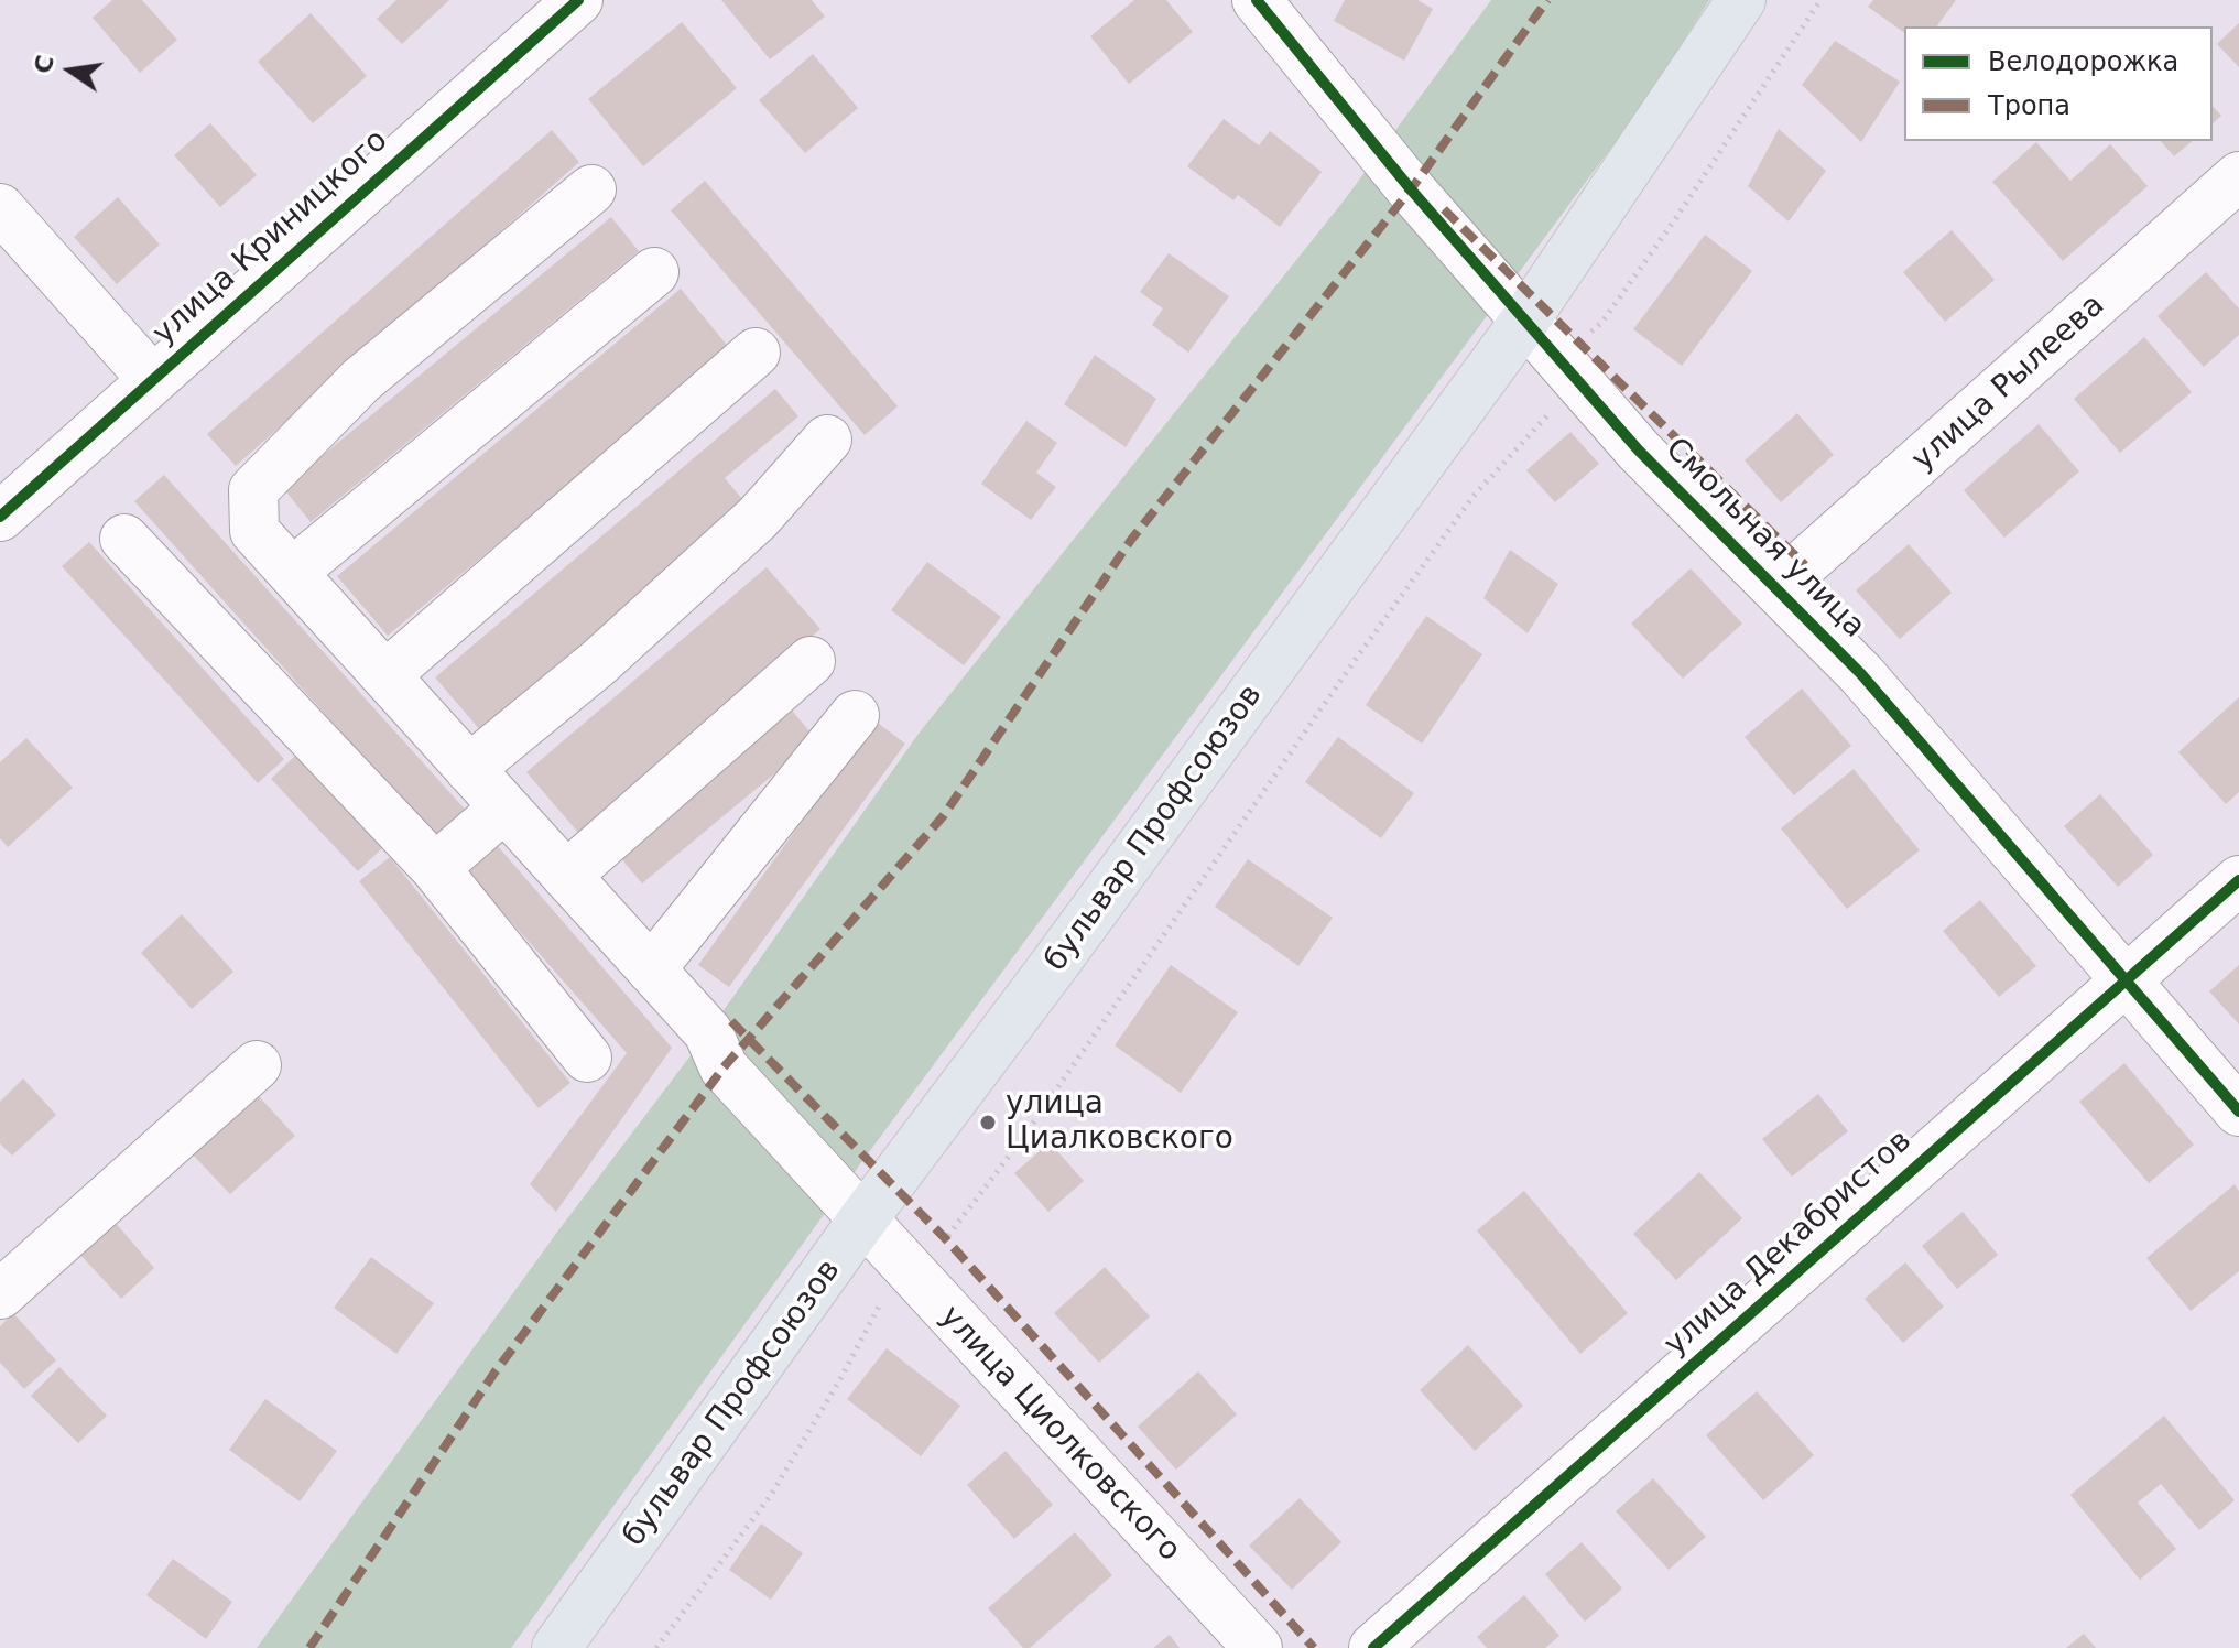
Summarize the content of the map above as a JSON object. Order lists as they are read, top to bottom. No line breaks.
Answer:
{"streets":{"main road":["бульвар Профсоюзов"],"street":["улица Криницкого","улица Рылеева","Смольная улица","улица Декабристов","улица Циолковского"]},"crossings":[["улица Рылеева","Смольная улица"],["Смольная улица","бульвар Профсоюзов"],["Смольная улица","улица Декабристов"],["бульвар Профсоюзов","улица Циолковского"]],"places":["улица Циалковского"],"legend":["Велодорожка","Тропа"],"north":"left"}
